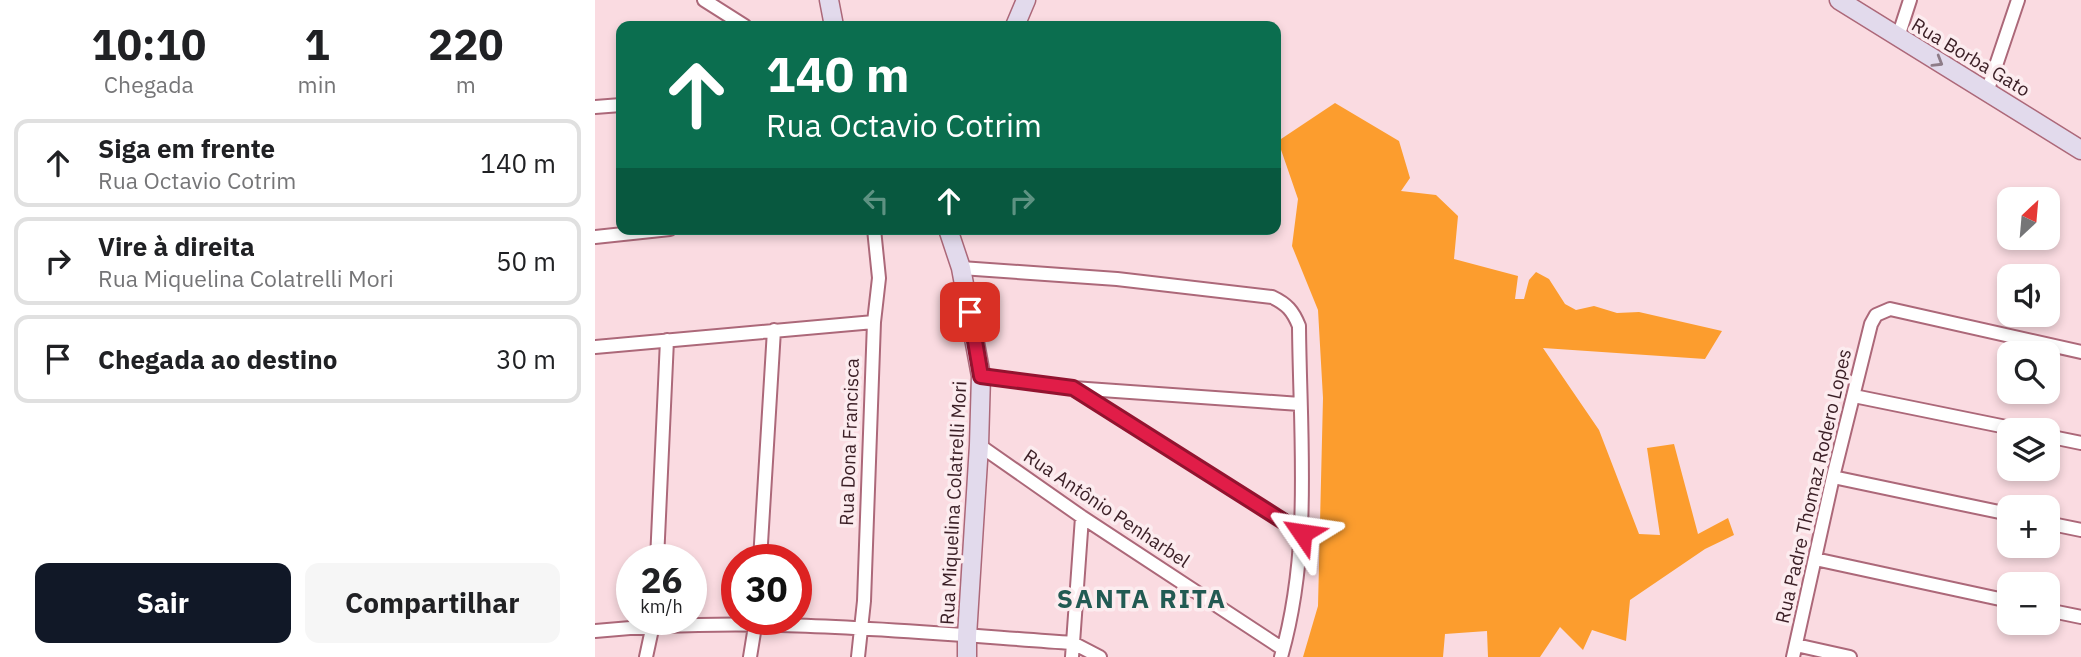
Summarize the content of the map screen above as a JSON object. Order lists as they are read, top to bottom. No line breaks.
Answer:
{"streets":{"street":["Rua Borba Gato","Rua Dona Francisca","Rua Padre Thomaz Rodero Lopes","Rua Miquelina Colatrelli Mori","Rua Antônio Penharbel"]},"crossings":[["Rua Miquelina Colatrelli Mori","Rua Antônio Penharbel"]],"one_way":["Rua Borba Gato"],"districts":["SANTA RITA"],"north":"top right","page":{"eta":["10:10","Chegada","1","min","220","m"],"turn":["140 m","Rua Octavio Cotrim"],"list":[{"name":"Siga em frente","note":"Rua Octavio Cotrim","value":"140 m"},{"name":"Vire à direita","note":"Rua Miquelina Colatrelli Mori","value":"50 m"},{"name":"Chegada ao destino","value":"30 m"}],"map_buttons":["+","−"],"speed":"26 km/h","limit":"30","buttons":["Sair","Compartilhar"]}}
